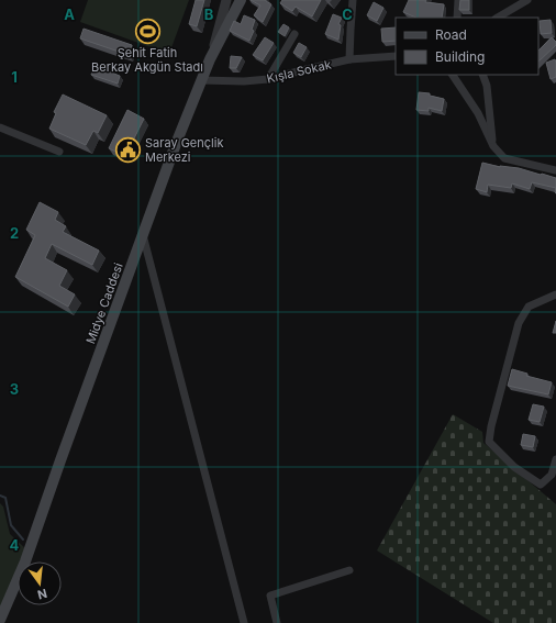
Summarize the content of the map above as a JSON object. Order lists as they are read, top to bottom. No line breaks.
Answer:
{"streets":{"main road":["Midye Caddesi"],"street":["Kışla Sokak"]},"crossings":[["Kışla Sokak","Midye Caddesi"]],"places":{"sports":["Şehit Fatih Berkay Akgün Stadı"],"public building":["Saray Gençlik Merkezi"]},"legend":["Road","Building"],"north":"bottom","grid":{"columns":["A","B","C"],"rows":["1","2","3","4"]}}
